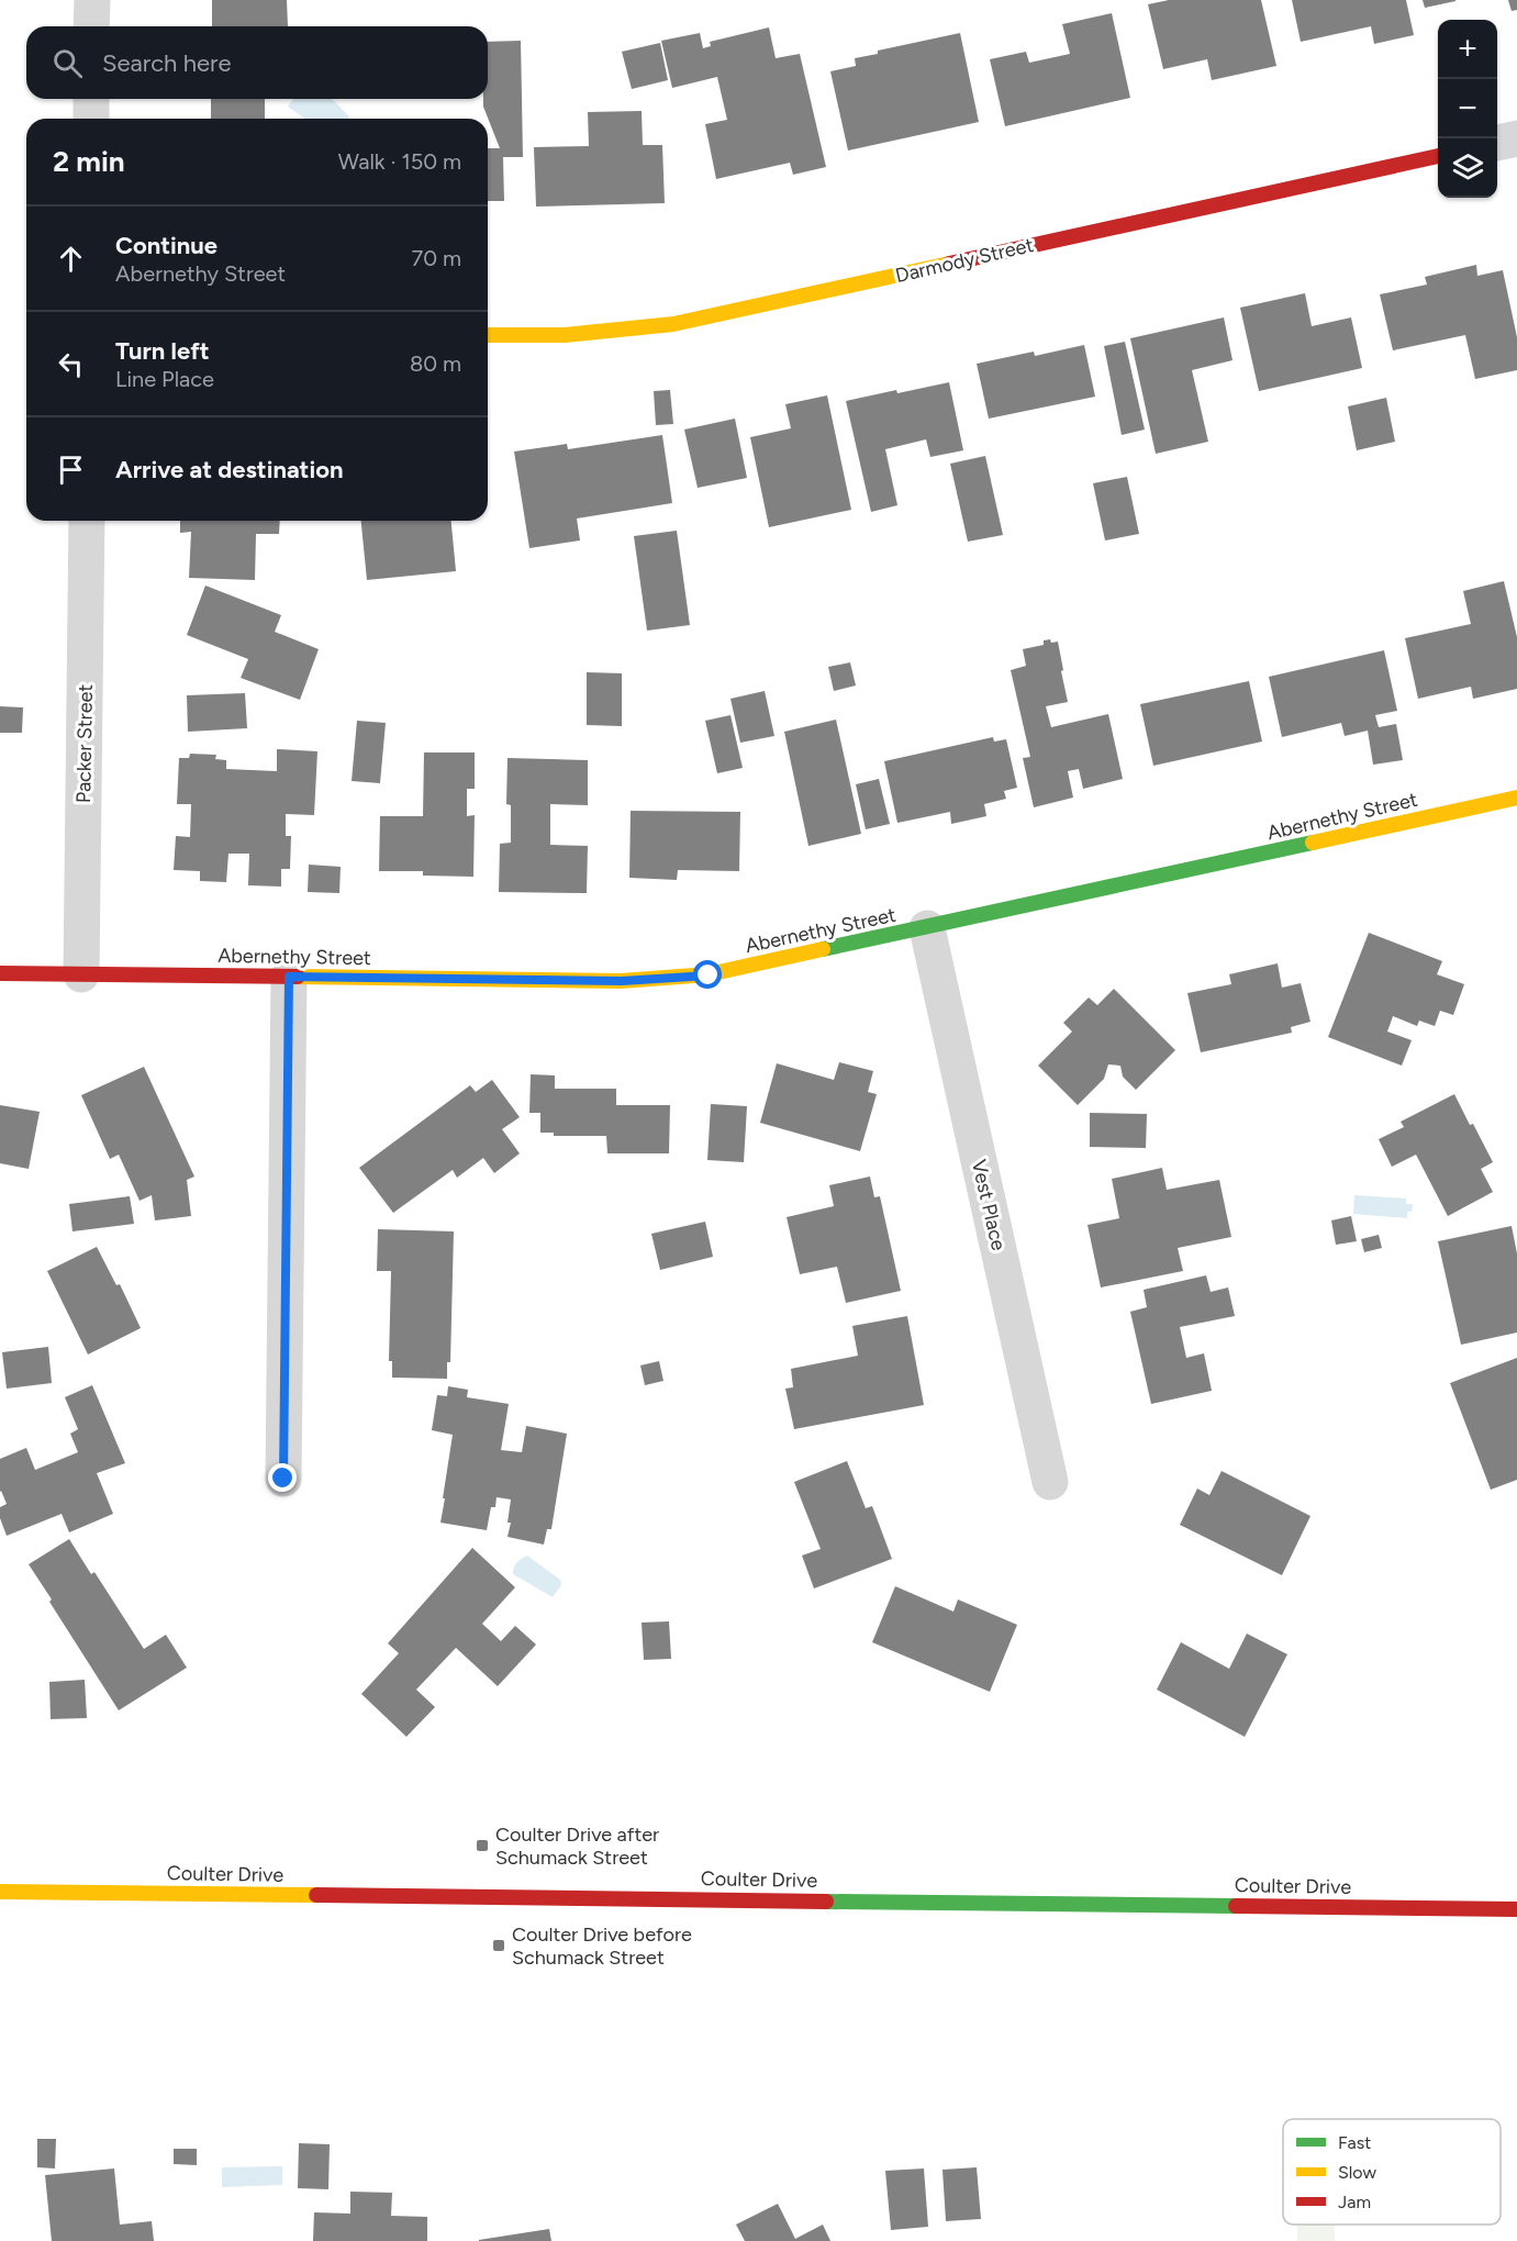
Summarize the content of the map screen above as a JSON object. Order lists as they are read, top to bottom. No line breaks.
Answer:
{"streets":{"street":["Darmody Street","Packer Street","Abernethy Street","Vest Place","Coulter Drive"]},"crossings":[["Packer Street","Abernethy Street"],["Abernethy Street","Vest Place"]],"places":{"transit":["Coulter Drive after Schumack Street","Coulter Drive before Schumack Street"]},"legend":["Fast","Slow","Jam"],"page":{"map_buttons":["+","−"],"search":"Search here","heading":["2 min","Walk · 150 m"],"list":[["Continue","Abernethy Street","70 m"],["Turn left","Line Place","80 m"],"Arrive at destination"]}}
